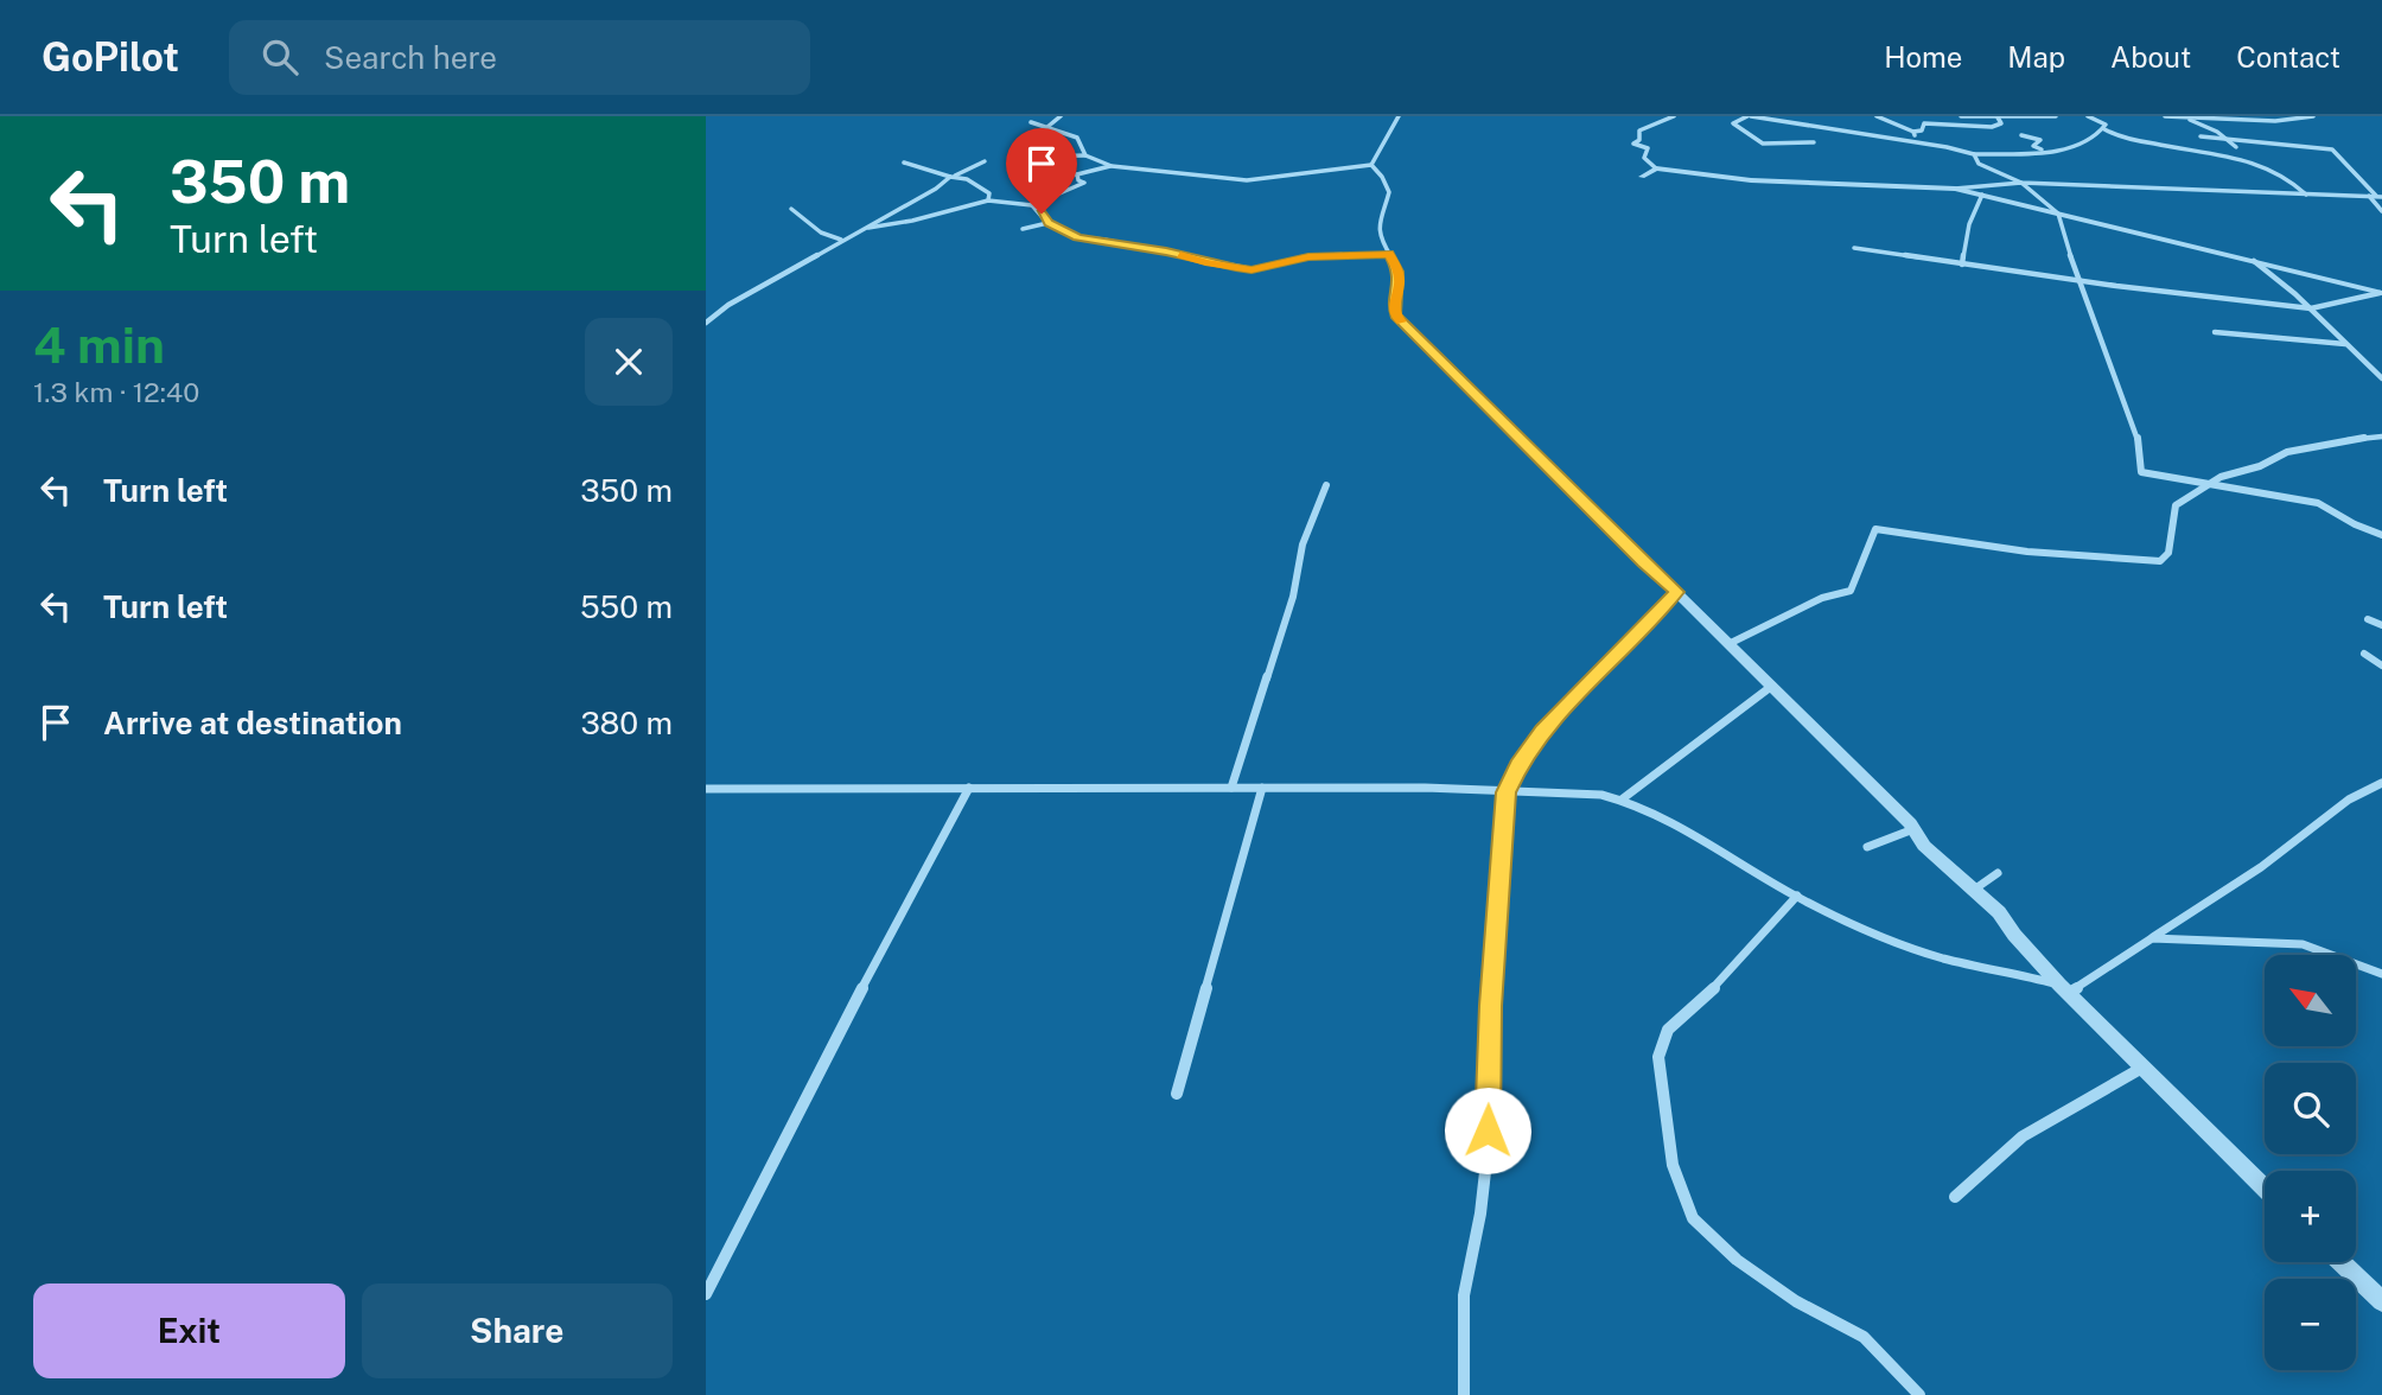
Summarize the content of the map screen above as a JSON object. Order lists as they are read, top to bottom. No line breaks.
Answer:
{"north":"top left","page":{"header":"GoPilot","search":"Search here","nav":["Home","Map","About","Contact"],"turn":["350 m","Turn left"],"heading":["4 min","1.3 km · 12:40"],"list":[{"name":"Turn left","value":"350 m"},{"name":"Turn left","value":"550 m"},{"name":"Arrive at destination","value":"380 m"}],"map_buttons":["+","−"],"buttons":["Exit","Share"]}}
